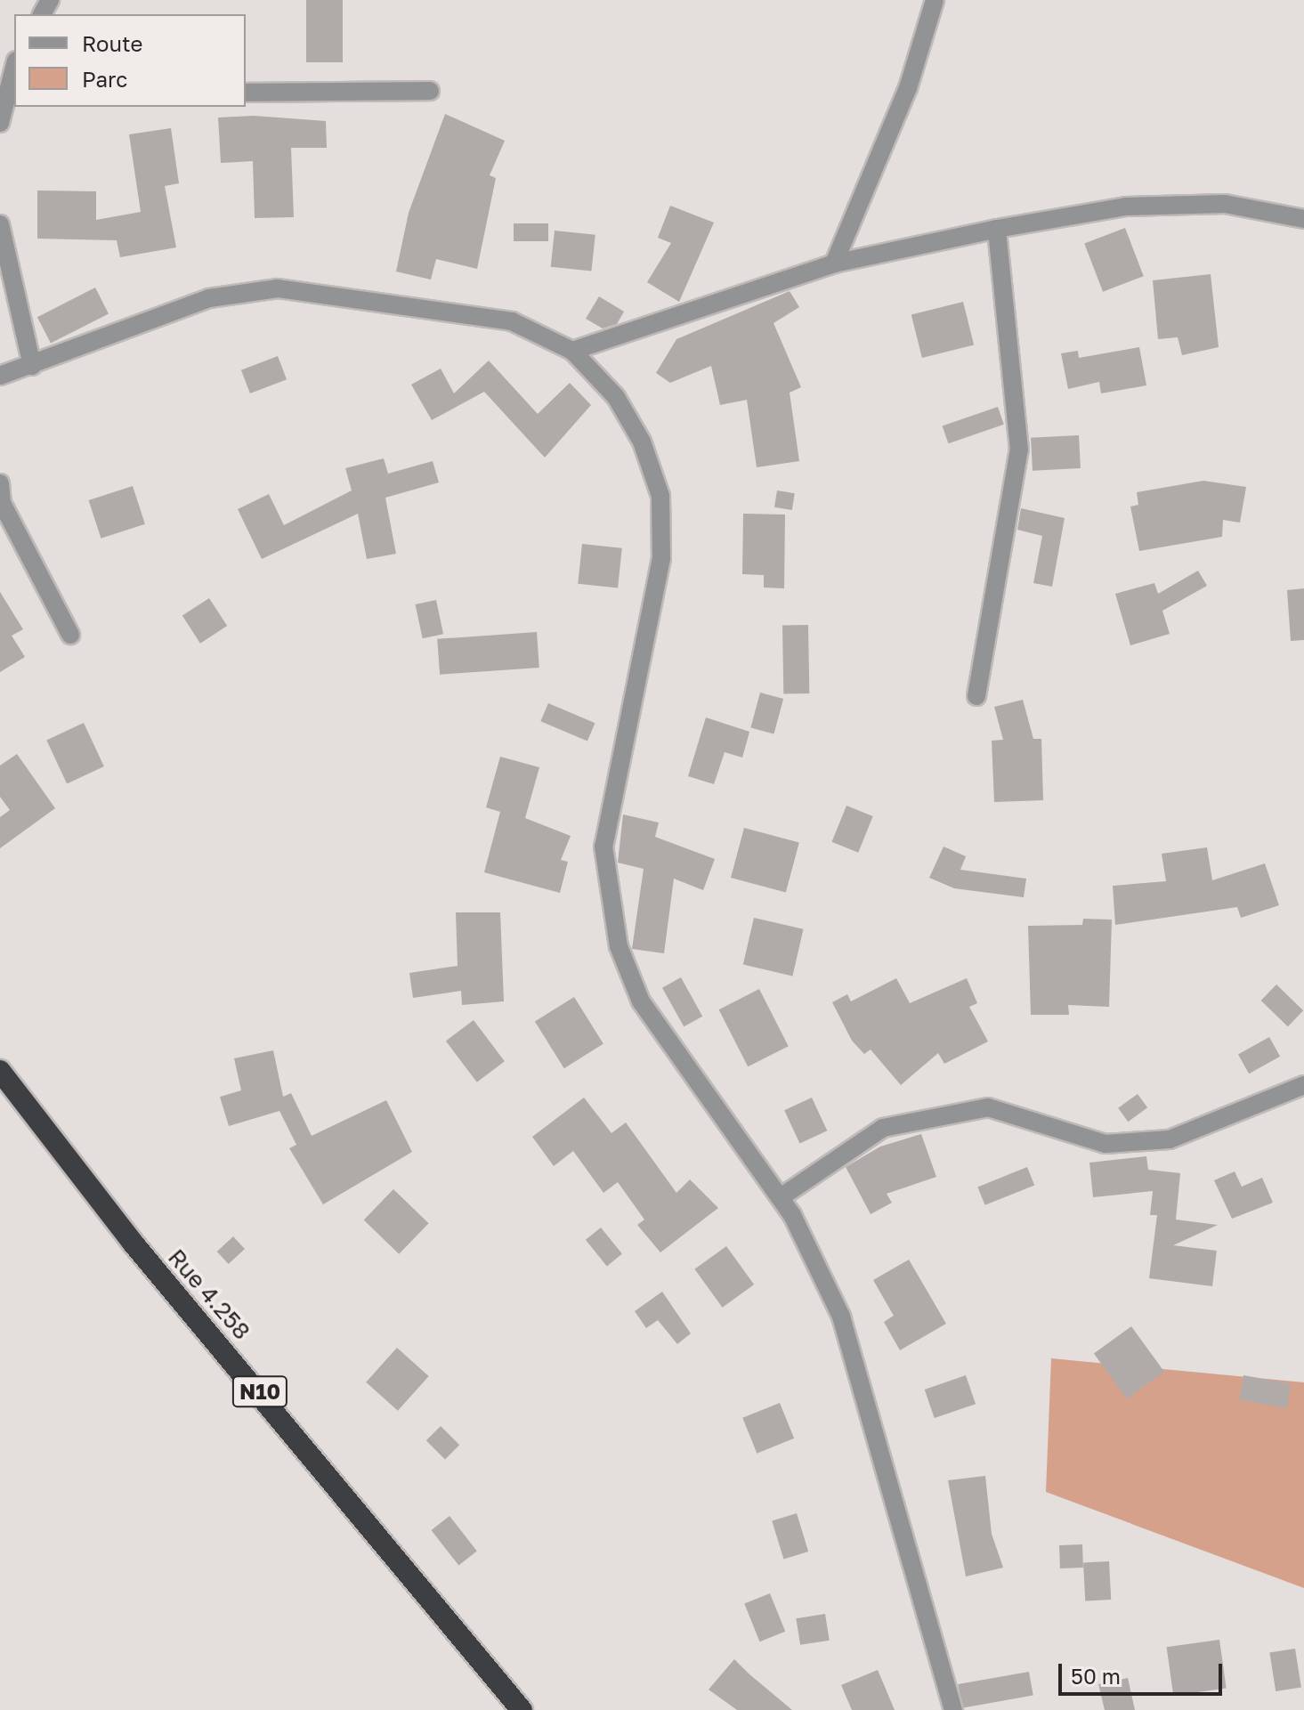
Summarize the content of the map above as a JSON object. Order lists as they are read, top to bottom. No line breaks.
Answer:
{"streets":{"highway":["Rue 4.258","N10"]},"legend":["Route","Parc"],"scale_bar":"50 m"}
